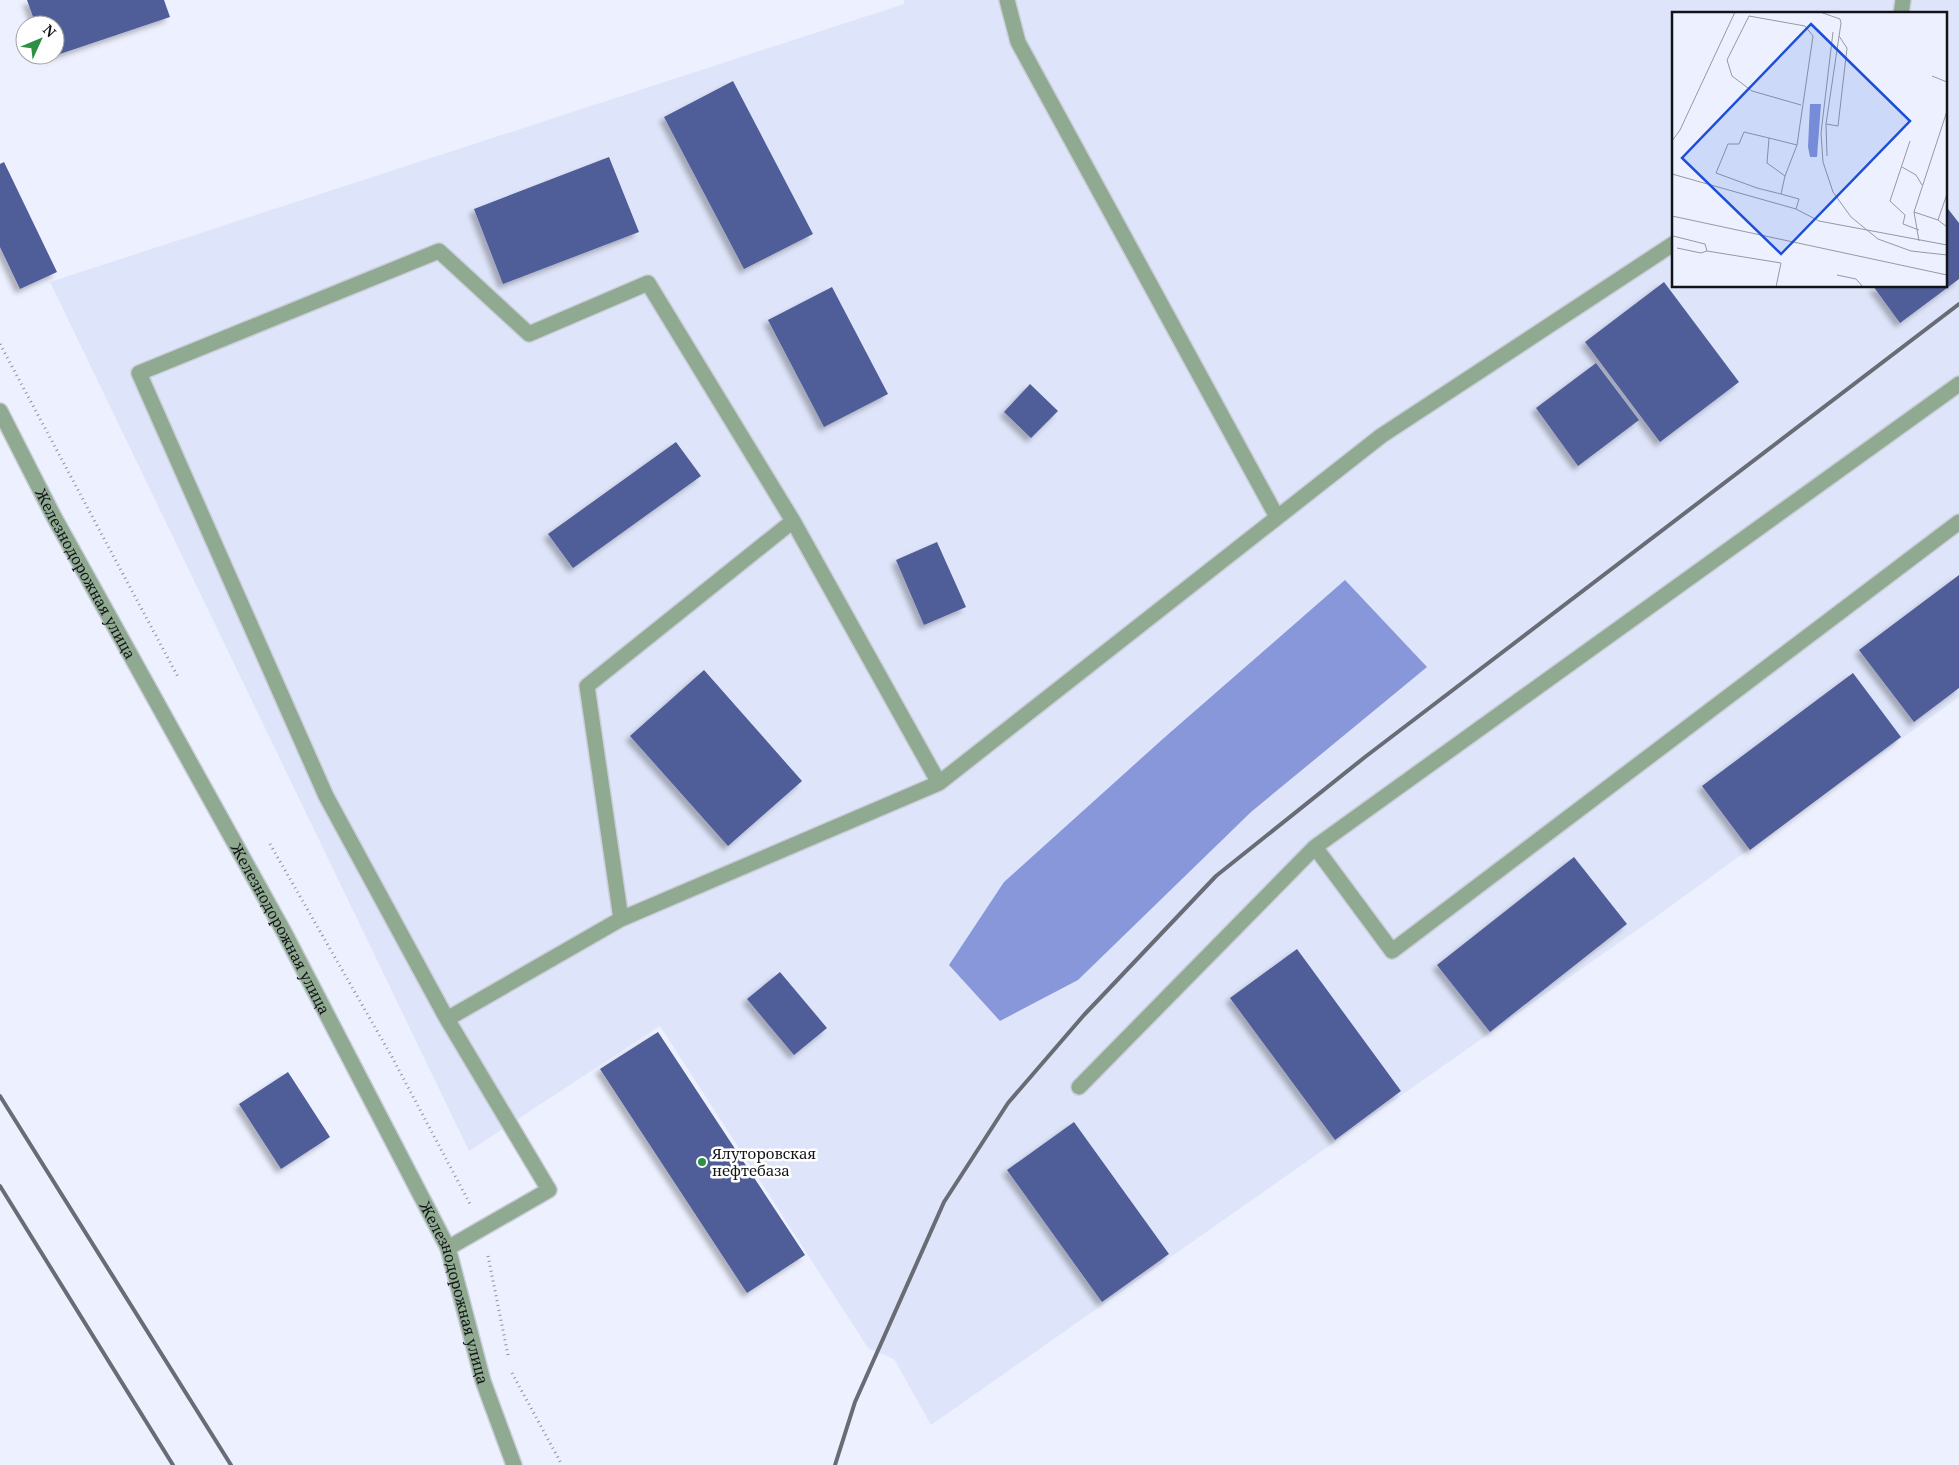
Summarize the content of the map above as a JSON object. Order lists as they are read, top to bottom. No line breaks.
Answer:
{"streets":{"street":["Железнодорожная улица"]},"places":["Ялуторовская нефтебаза"],"north":"top right"}
